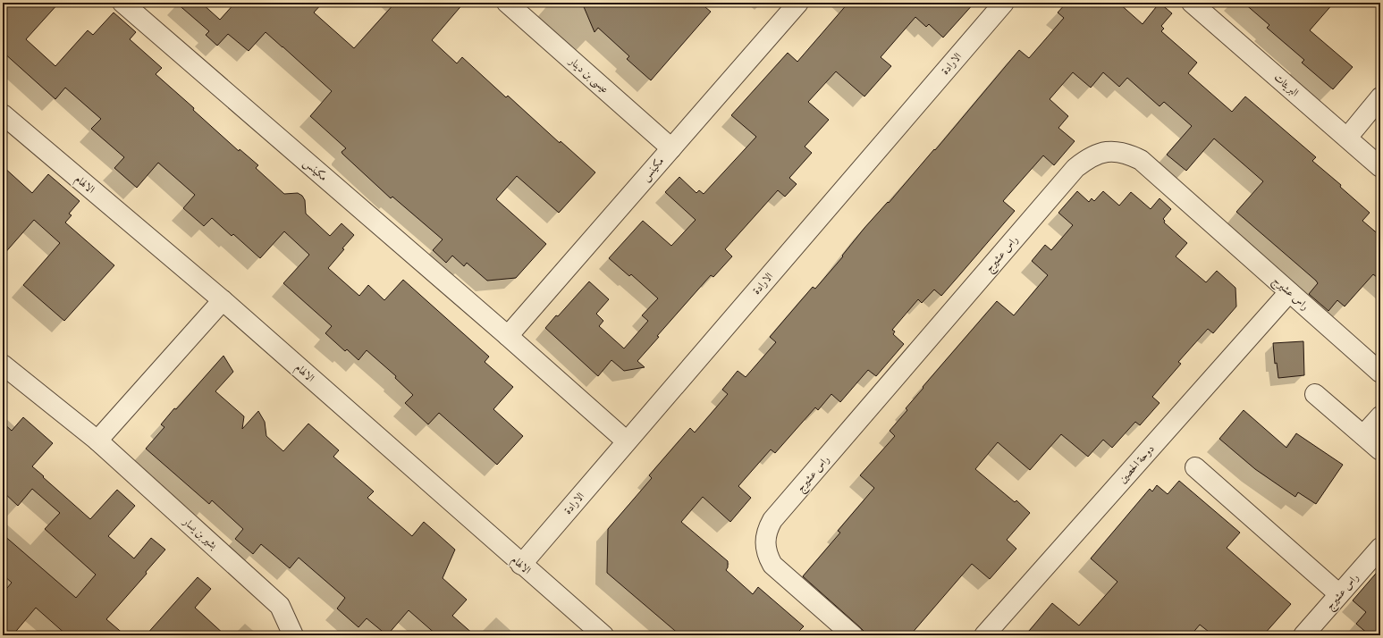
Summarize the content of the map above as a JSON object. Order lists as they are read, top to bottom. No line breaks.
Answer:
{"streets":{"street":["الارادة","عيسى بن دينار","البريثات","مكينس","الالهام","راس عشيرج","دوحة الحصين","بشير بن يسار"]},"crossings":[["الارادة","مكينس"],["الارادة","الالهام"],["عيسى بن دينار","مكينس"],["راس عشيرج","دوحة الحصين"]]}
